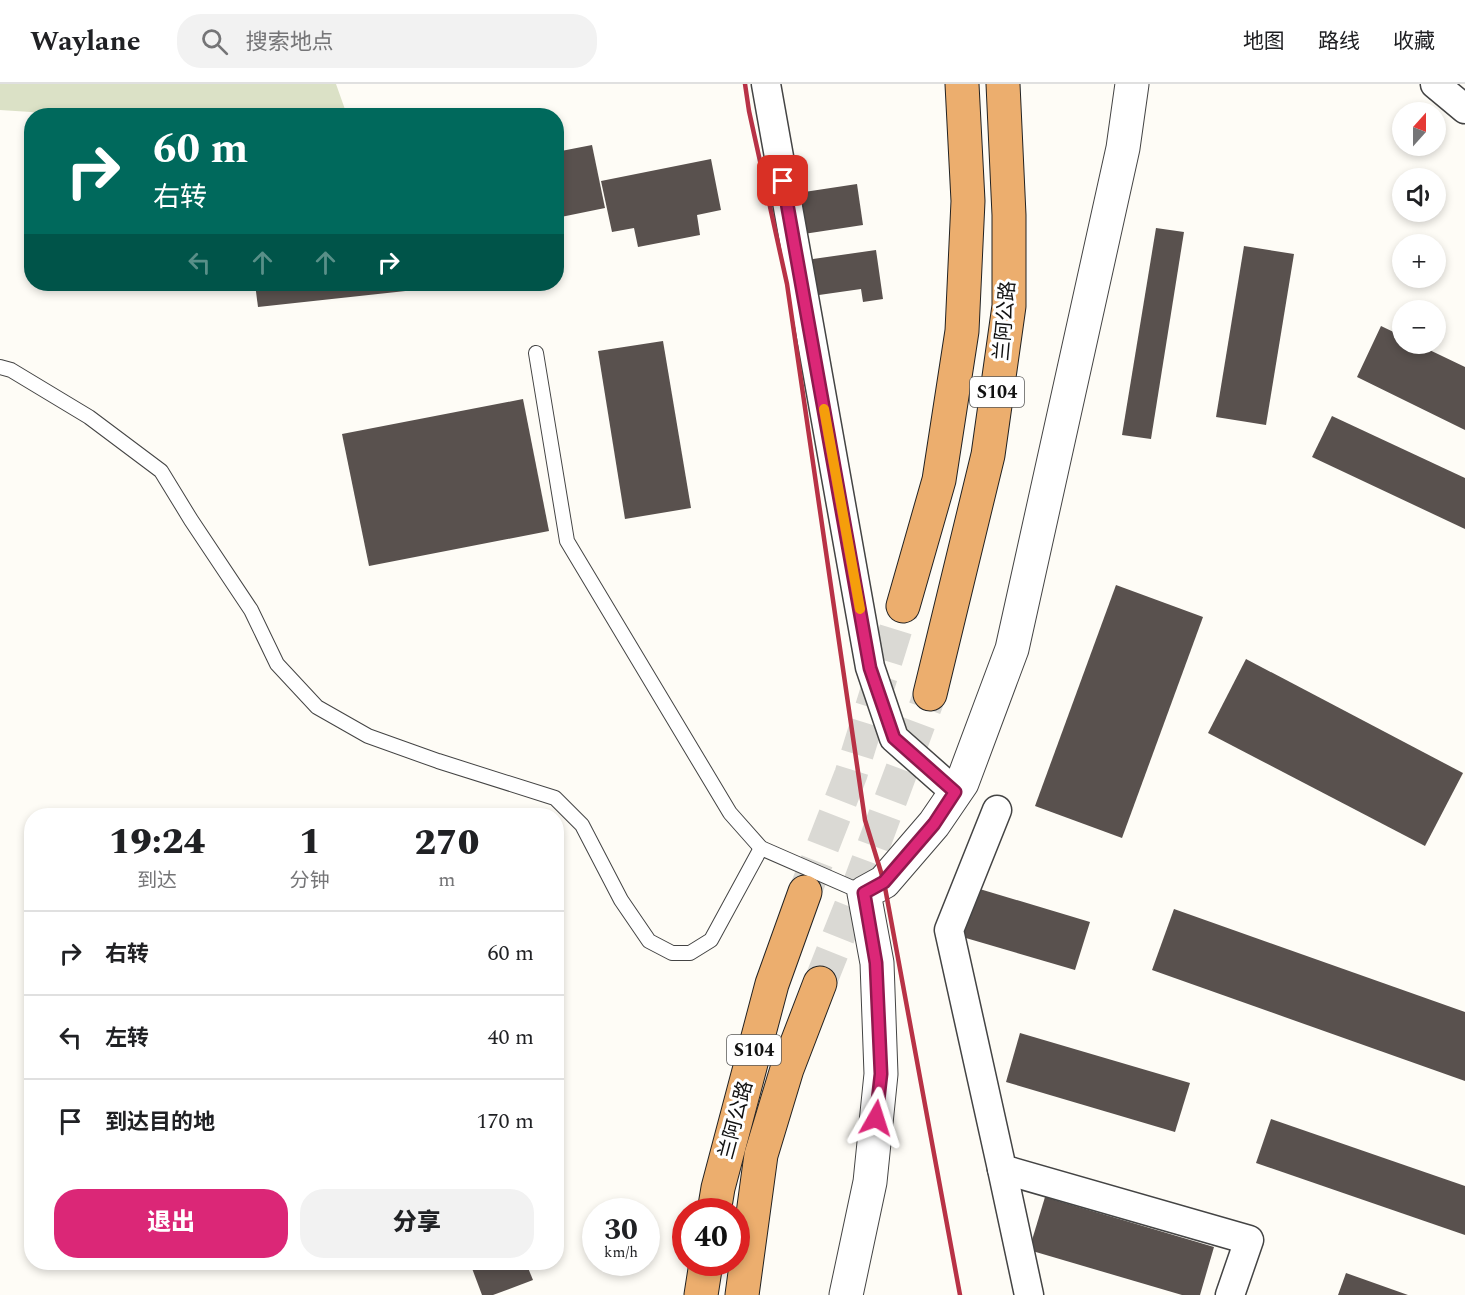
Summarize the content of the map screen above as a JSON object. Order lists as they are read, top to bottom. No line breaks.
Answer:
{"streets":{"highway":["兰阿公路","S104"]},"north":"top","page":{"header":"Waylane","search":"搜索地点","nav":["地图","路线","收藏"],"map_buttons":["+","−"],"turn":["60 m","右转"],"eta":["19:24","到达","1","分钟","270","m"],"list":[{"name":"右转","value":"60 m"},{"name":"左转","value":"40 m"},{"name":"到达目的地","value":"170 m"}],"buttons":["退出","分享"],"speed":"30 km/h","limit":"40"}}
